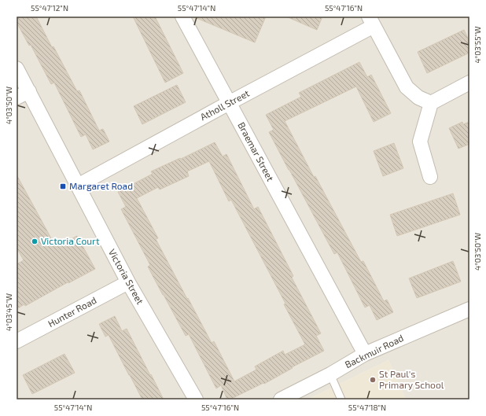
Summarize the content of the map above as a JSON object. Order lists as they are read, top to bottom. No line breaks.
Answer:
{"streets":{"street":["Atholl Street","Braemar Street","Victoria Street","Hunter Road","Backmuir Road"]},"crossings":[["Atholl Street","Braemar Street"],["Atholl Street","Victoria Street"],["Braemar Street","Backmuir Road"],["Victoria Street","Hunter Road"]],"places":{"transit":["Margaret Road"],"other":["Victoria Court","St Paul's Primary School"]},"coordinates":["55°47'12\"N","55°47'14\"N","55°47'16\"N","4°03'55\"W","4°03'50\"W","4°03'45\"W","55°47'18\"N"]}
